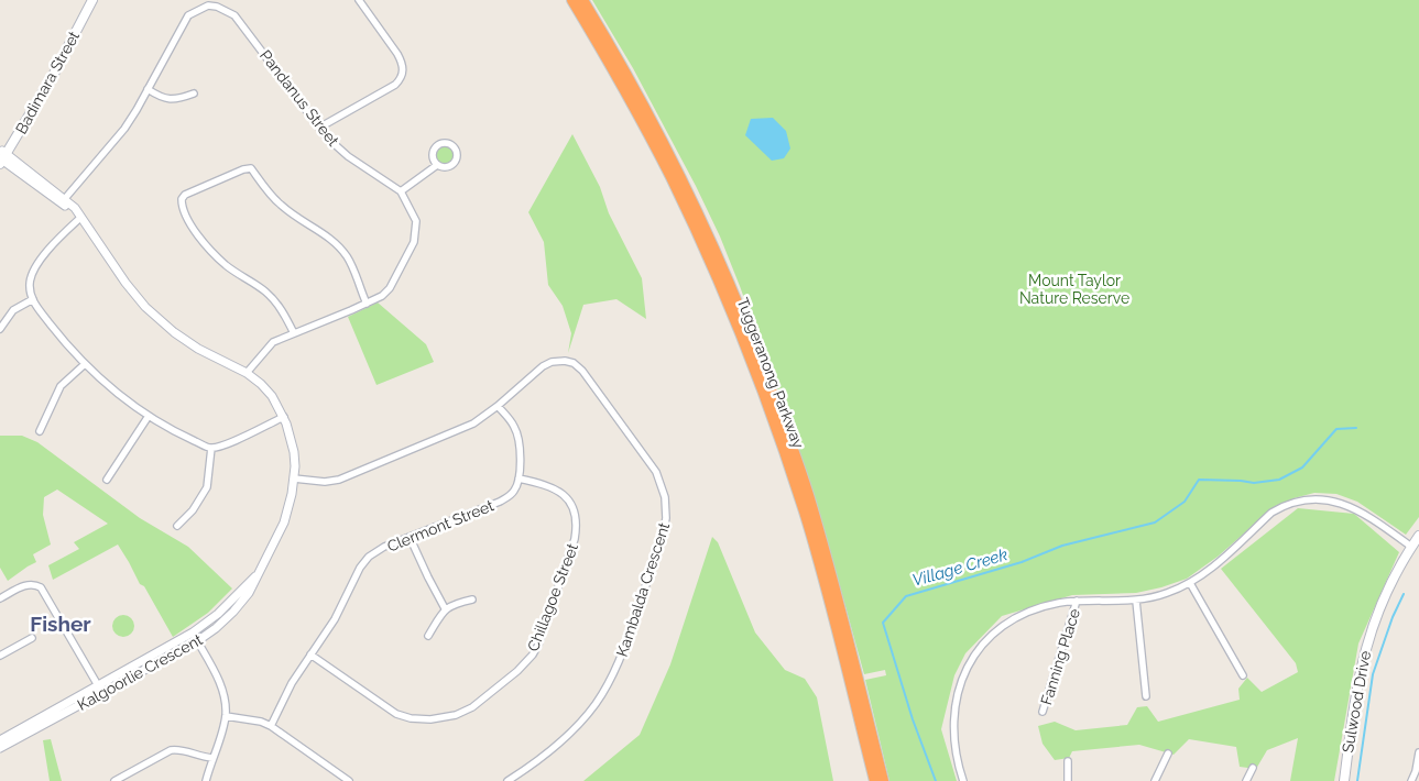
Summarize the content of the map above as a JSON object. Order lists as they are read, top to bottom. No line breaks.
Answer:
{"streets":{"highway":["Tuggeranong Parkway"],"main road":["Badimara Street","Sulwood Drive"],"street":["Pandanus Street","Clermont Street","Kambalda Crescent","Chillagoe Street","Fanning Place","Kalgoorlie Crescent"]},"crossings":[["Badimara Street","Kalgoorlie Crescent"],["Pandanus Street","Kalgoorlie Crescent"],["Clermont Street","Chillagoe Street"],["Kambalda Crescent","Kalgoorlie Crescent"]],"districts":["Fisher"],"water":["Village Creek"],"parks":["Mount Taylor Nature Reserve"]}
